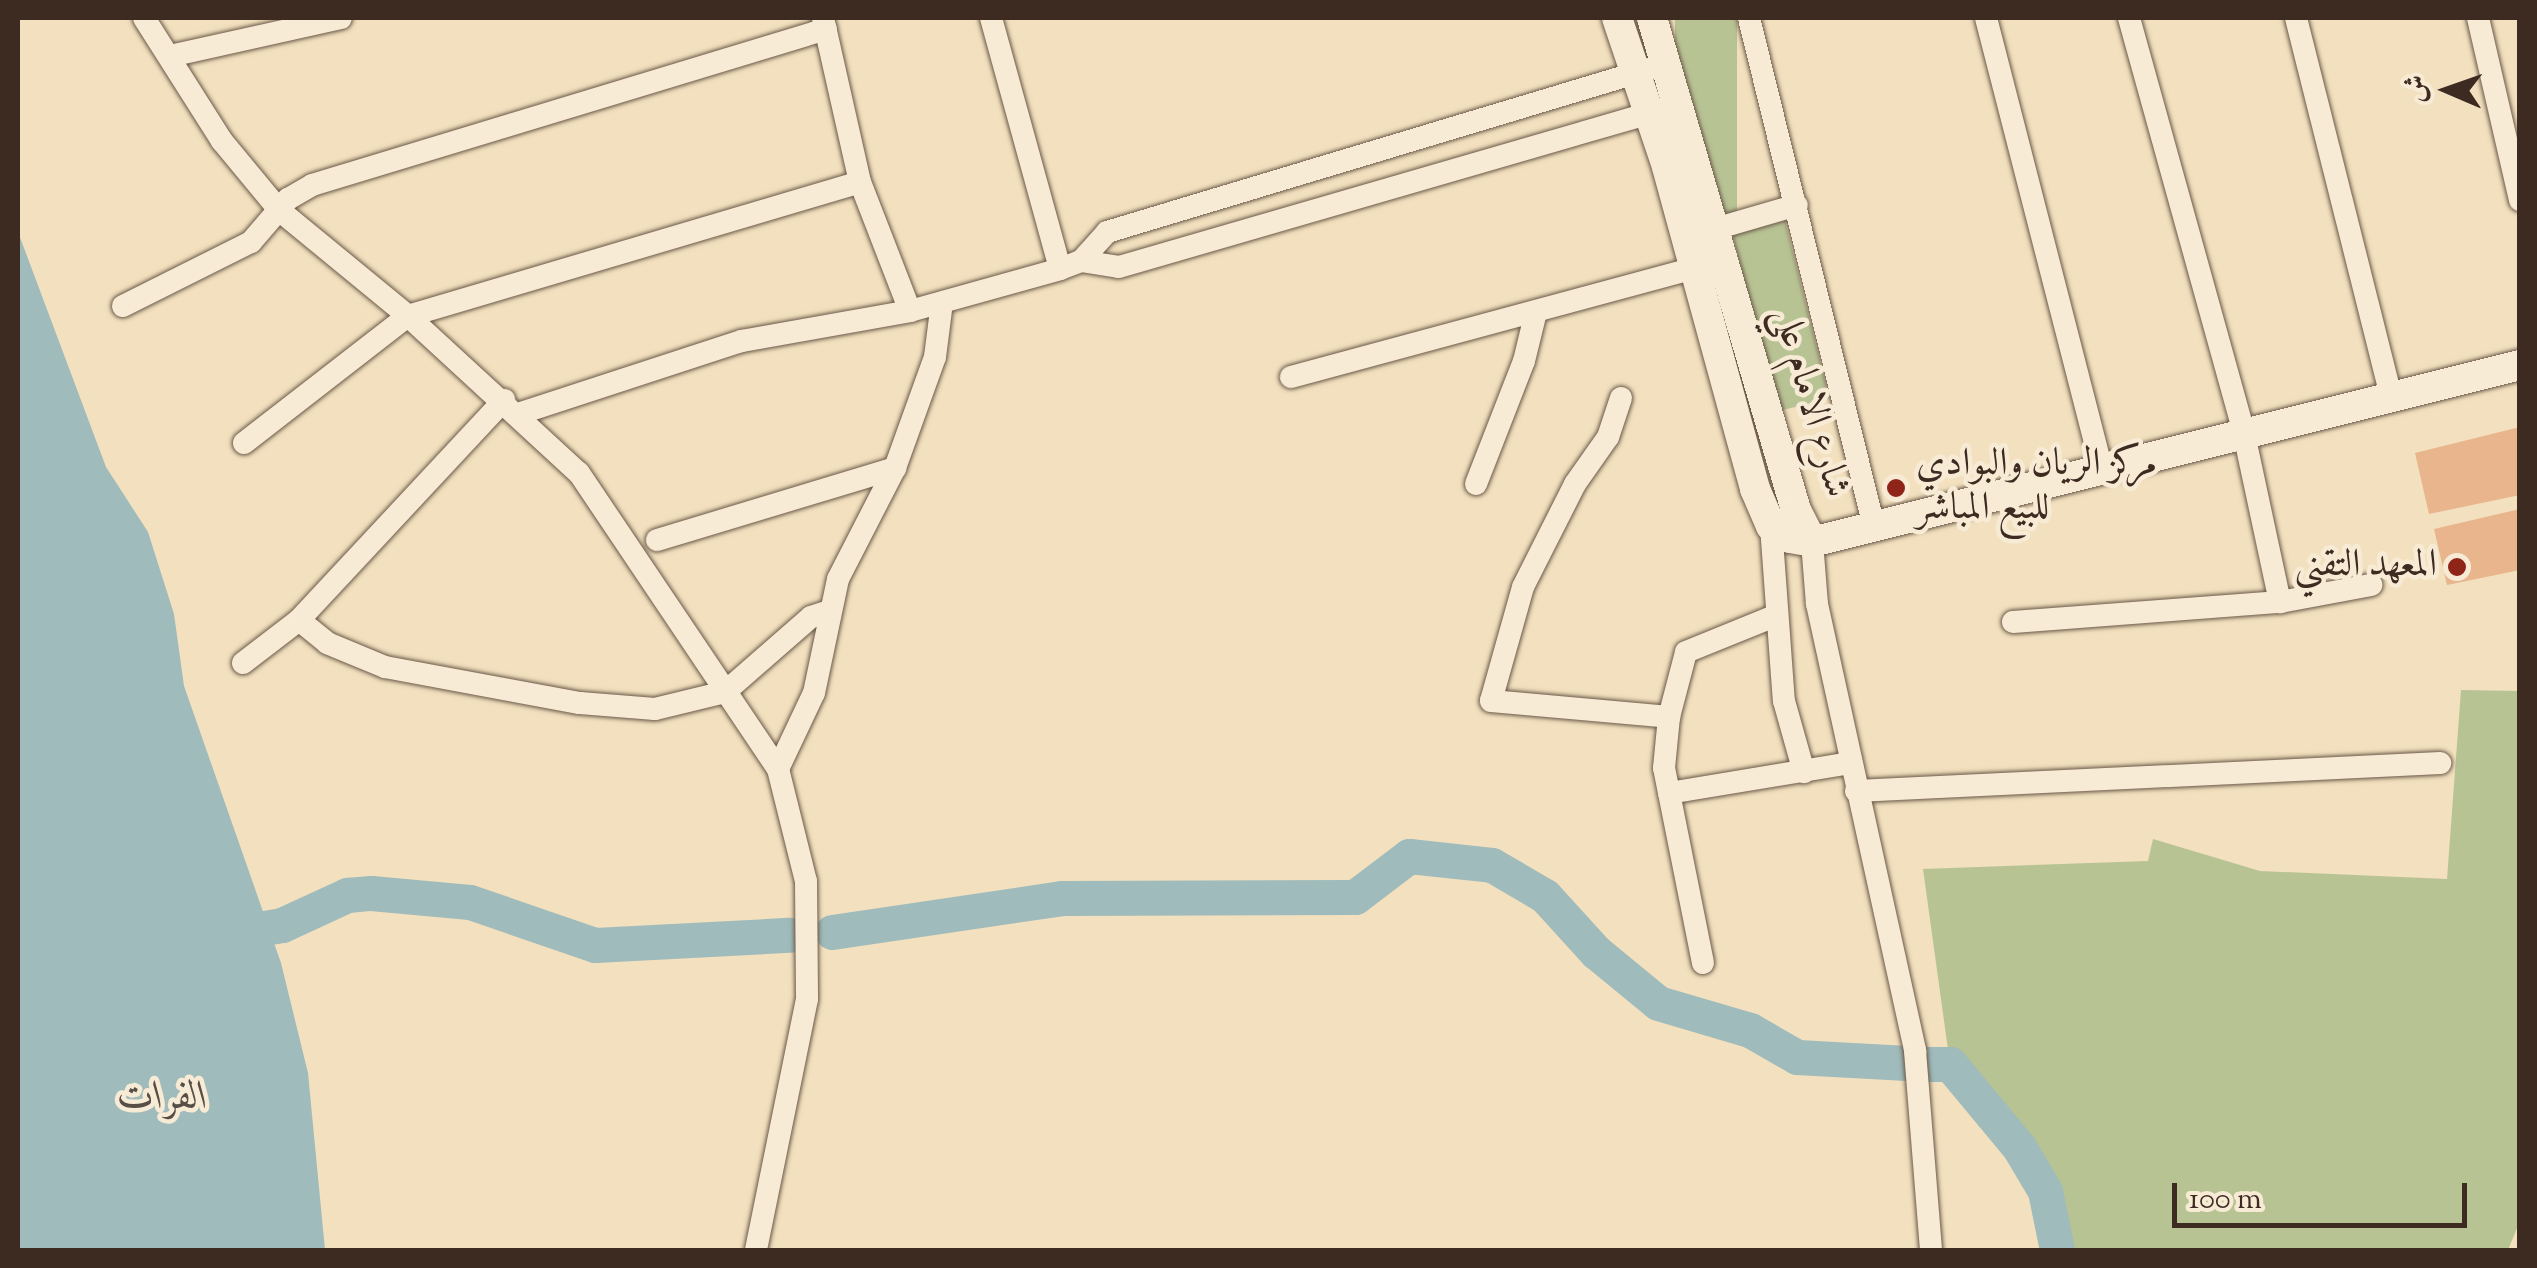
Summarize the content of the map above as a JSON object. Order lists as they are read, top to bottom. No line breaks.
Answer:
{"streets":{"street":["شارع الامام علي"]},"water":["الفرات"],"places":["مركز الريان والبوادي للبيع المباشر","المعهد التقني"],"scale_bar":"100 m","north":"left"}
